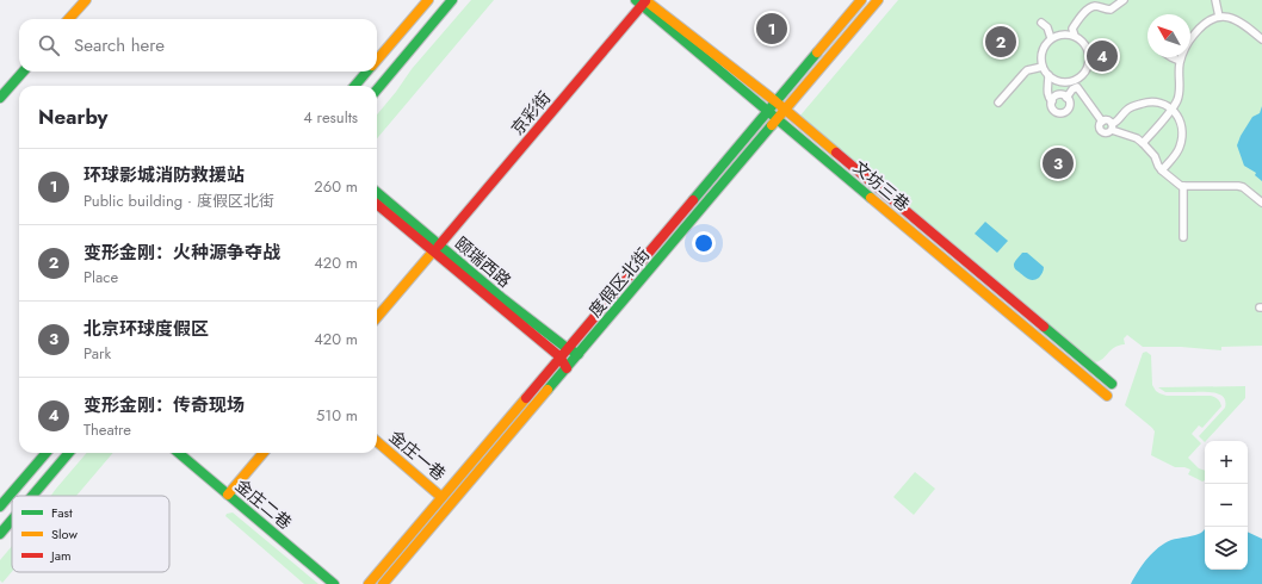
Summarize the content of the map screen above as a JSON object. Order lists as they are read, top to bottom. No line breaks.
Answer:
{"streets":{"main road":["京彩街","文坊三巷","颐瑞西路","度假区北街","金庄一巷","金庄二巷"]},"crossings":[["京彩街","文坊三巷"],["京彩街","颐瑞西路"],["文坊三巷","度假区北街"],["颐瑞西路","度假区北街"],["度假区北街","金庄一巷"]],"legend":["Fast","Slow","Jam"],"north":"top left","page":{"pins":["1","2","4","3"],"search":"Search here","heading":["Nearby","4 results"],"list":[{"mark":"1","name":"环球影城消防救援站","note":"Public building · 度假区北街","value":"260 m"},{"mark":"2","name":"变形金刚：火种源争夺战","note":"Place","value":"420 m"},{"mark":"3","name":"北京环球度假区","note":"Park","value":"420 m"},{"mark":"4","name":"变形金刚：传奇现场","note":"Theatre","value":"510 m"}],"map_buttons":["+","−"]}}
